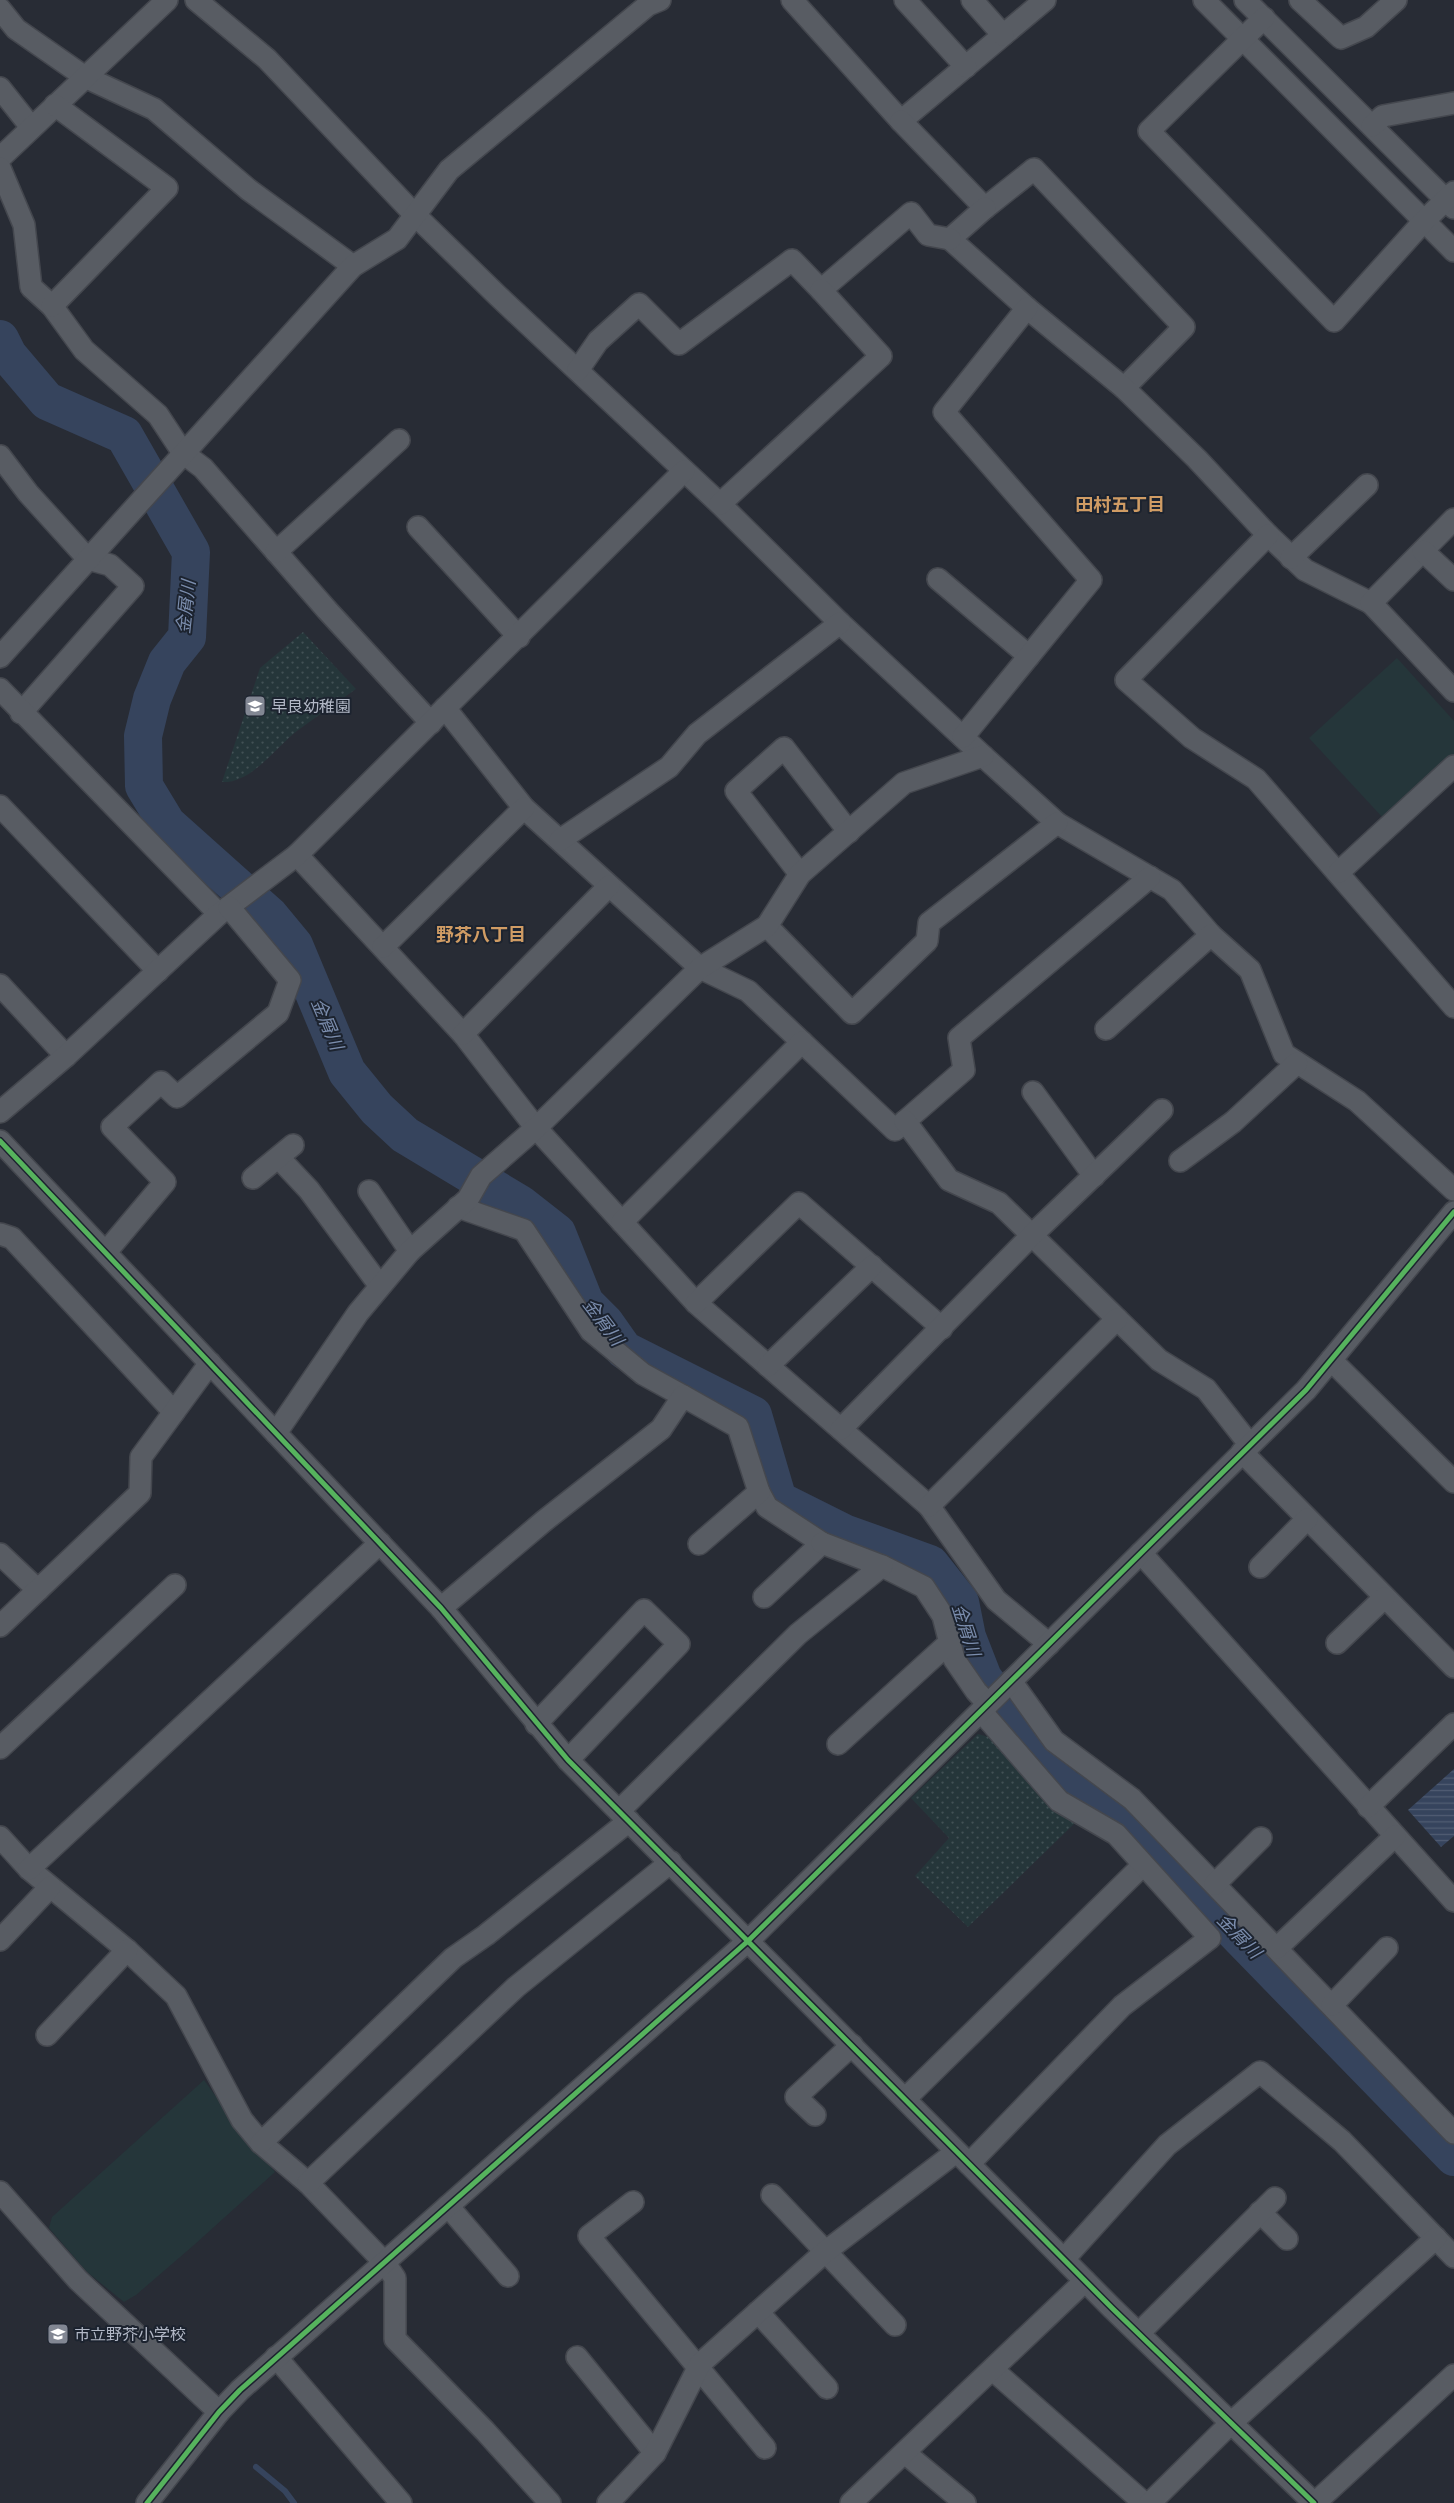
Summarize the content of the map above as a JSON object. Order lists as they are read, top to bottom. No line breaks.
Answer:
{"districts":["田村五丁目","野芥八丁目"],"water":["金屑川"],"places":{"school or university":["早良幼稚園","市立野芥小学校"]}}
